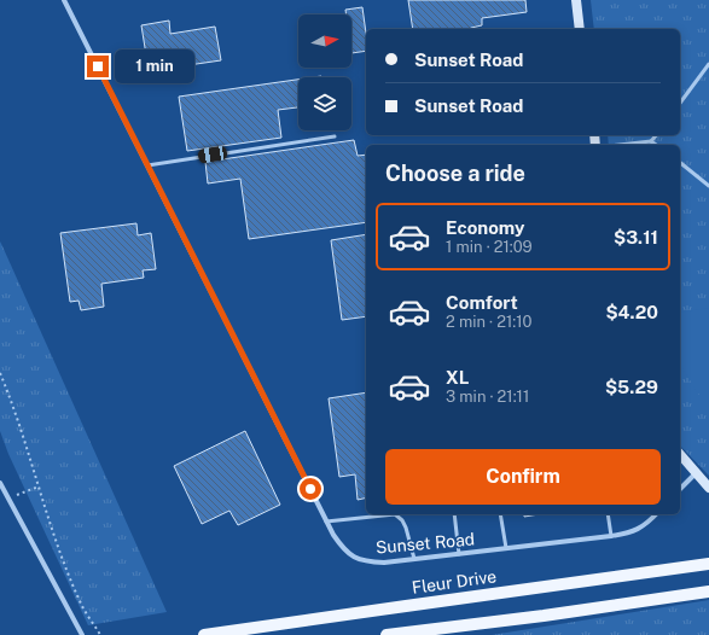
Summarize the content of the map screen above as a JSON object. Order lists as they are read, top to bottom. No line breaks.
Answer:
{"streets":{"main road":["Fleur Drive"],"street":["Sunset Road"]},"north":"right","page":{"banner":["Sunset Road","Sunset Road"],"bubble":"1 min","heading":"Choose a ride","list":[{"name":"Economy","note":"1 min · 21:09","value":"$3.11"},{"name":"Comfort","note":"2 min · 21:10","value":"$4.20"},{"name":"XL","note":"3 min · 21:11","value":"$5.29"}],"buttons":"Confirm"}}
